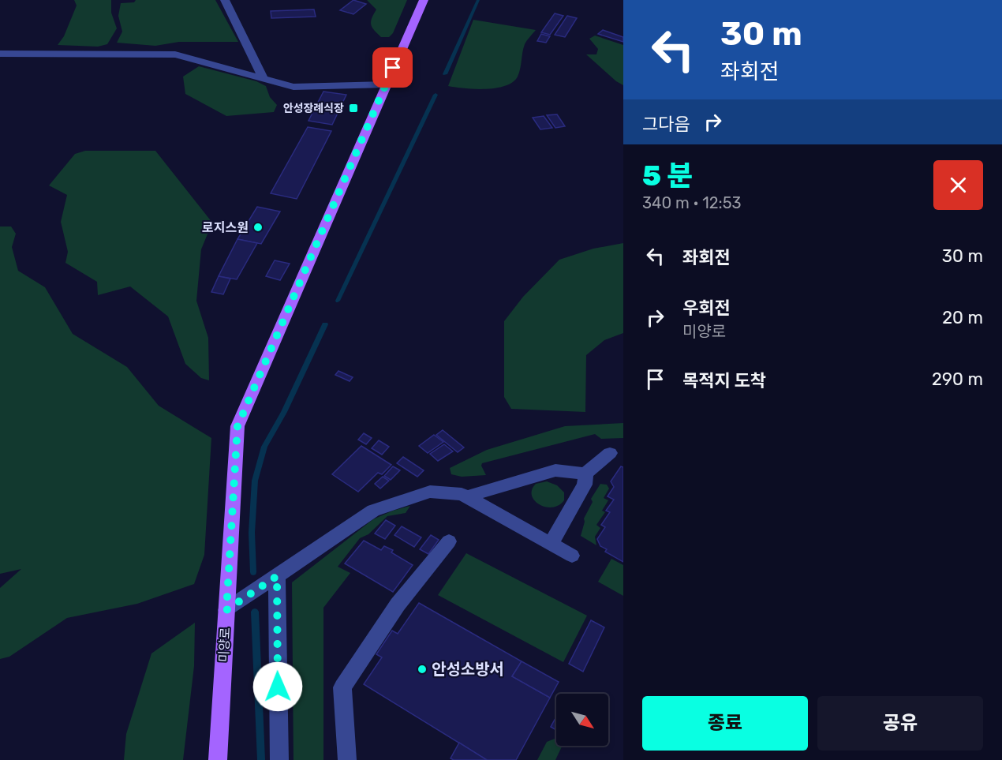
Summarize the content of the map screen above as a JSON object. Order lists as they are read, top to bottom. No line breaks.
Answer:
{"streets":{"main road":["미양로"]},"places":{"transit":["안성장례식장"],"other":["로지스원","안성소방서"]},"north":"bottom right","page":{"turn":["30 m","좌회전"],"then":"그다음","heading":["5 분","340 m · 12:53"],"list":[{"name":"좌회전","value":"30 m"},{"name":"우회전","note":"미양로","value":"20 m"},{"name":"목적지 도착","value":"290 m"}],"buttons":["종료","공유"]}}
